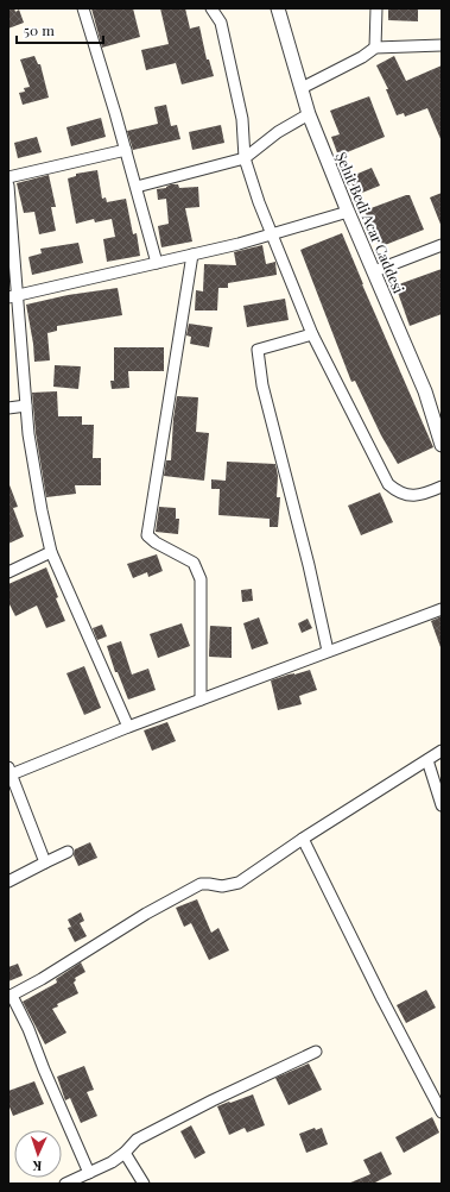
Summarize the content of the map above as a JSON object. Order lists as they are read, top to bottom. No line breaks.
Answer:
{"streets":{"street":["Şehit Bedi Acar Caddesi"]},"scale_bar":"50 m","north":"bottom"}
